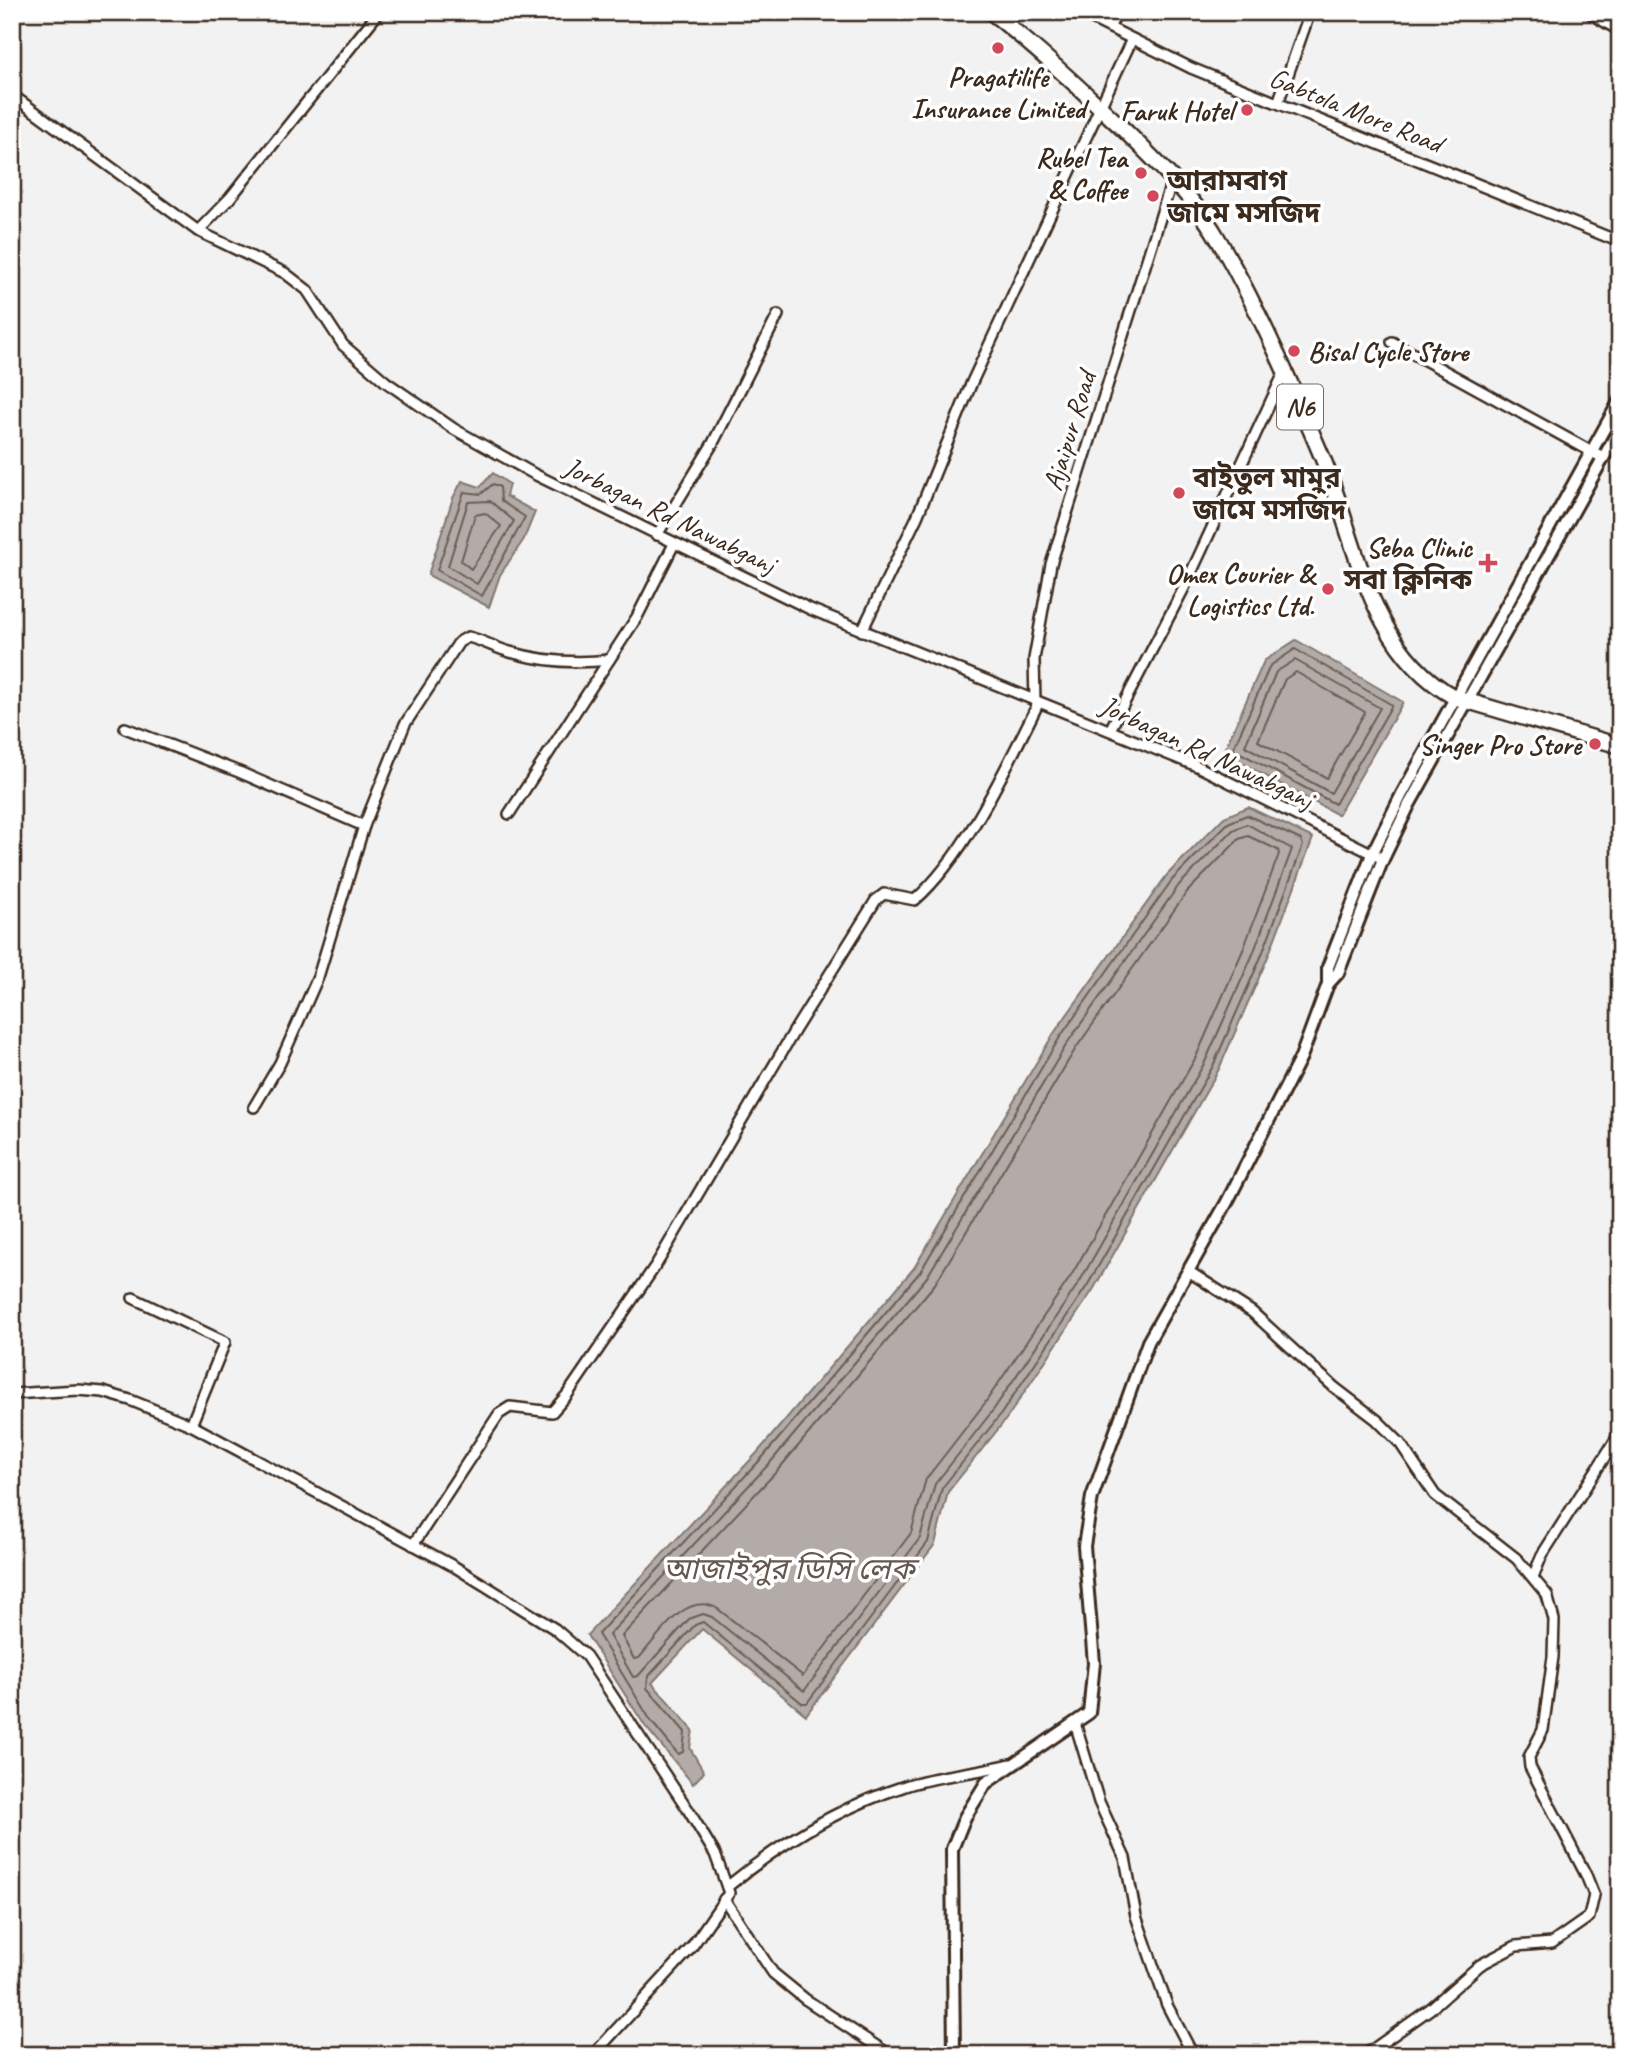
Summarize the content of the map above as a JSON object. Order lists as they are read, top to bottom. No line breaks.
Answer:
{"streets":{"highway":["N6"],"street":["Gabtola More Road","Ajaipur Road","Jorbagan Rd Nawabganj"]},"crossings":[["N6","Ajaipur Road"],["Ajaipur Road","Jorbagan Rd Nawabganj"]],"water":["আজাইপুর ডিসি লেক"],"places":{"other":["Pragatilife Insurance Limited","Faruk Hotel","Rubel Tea & Coffee","আরামবাগ জামে মসজিদ","Bisal Cycle Store","বাইতুল মামুর জামে মসজিদ","Omex Courier & Logistics Ltd.","Singer Pro Store"],"health":["Seba Clinic সবা ক্লিনিক"]}}
